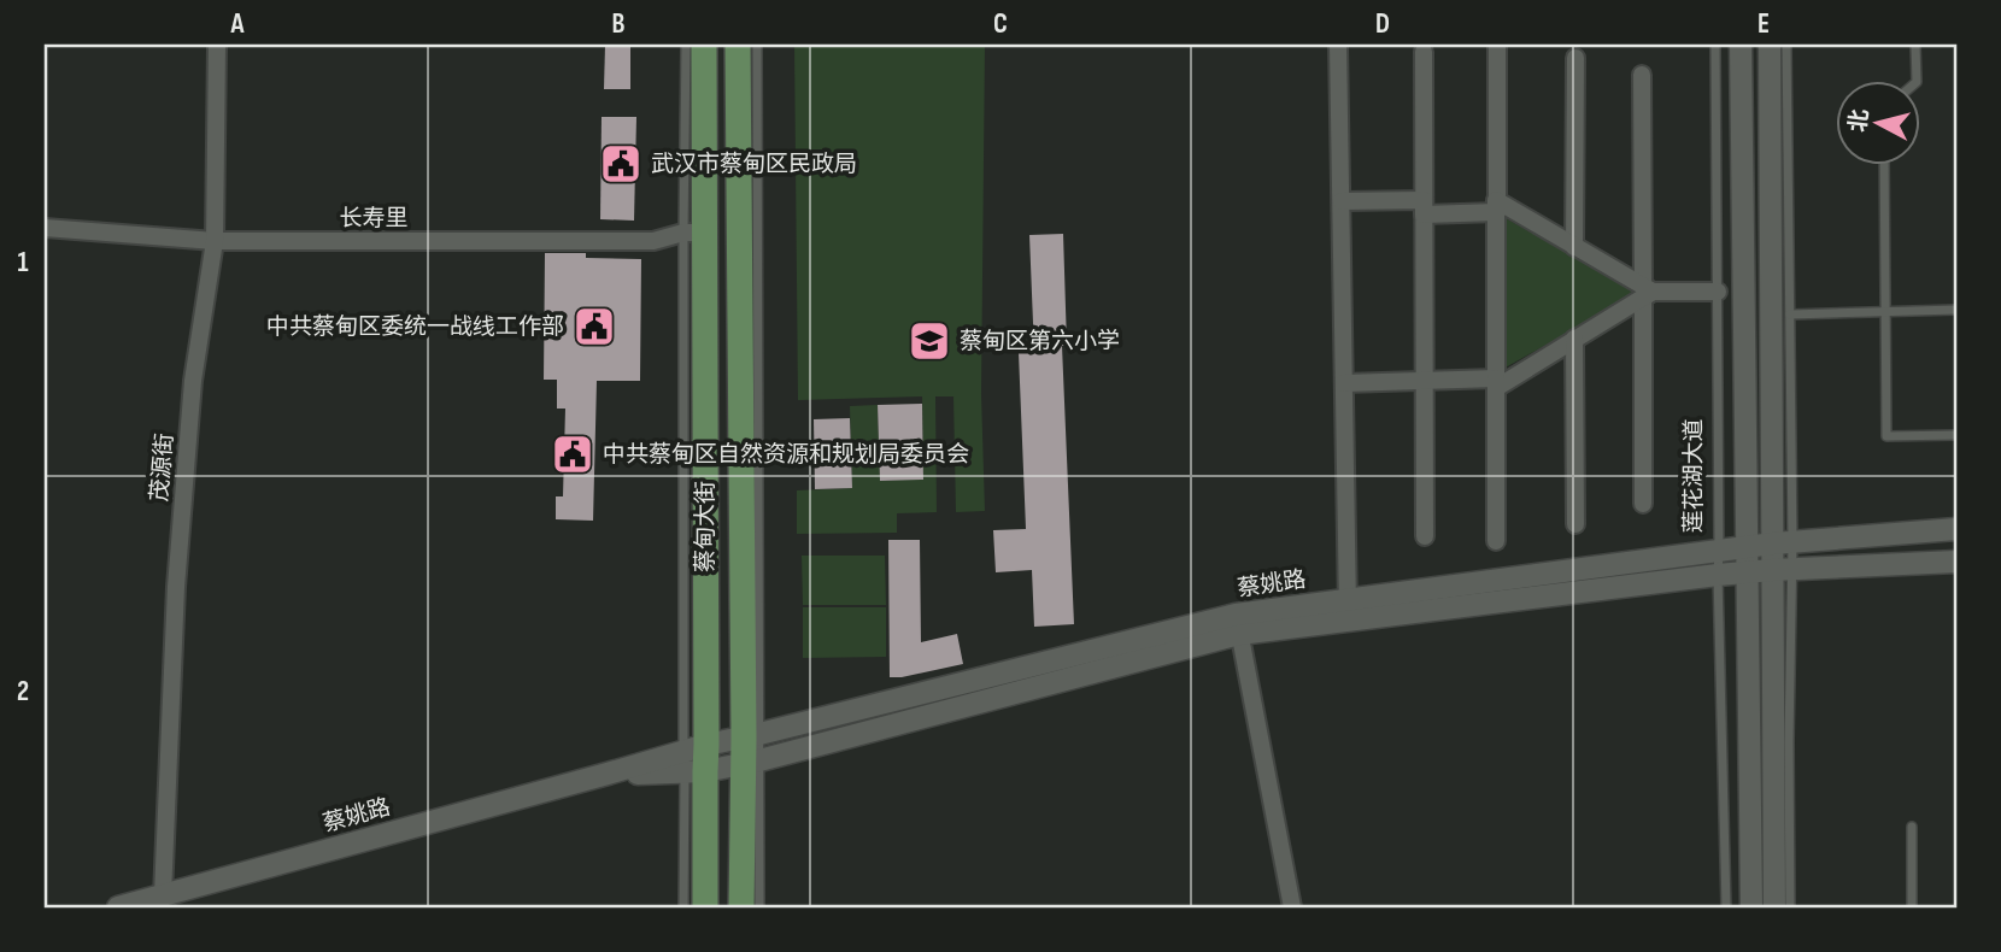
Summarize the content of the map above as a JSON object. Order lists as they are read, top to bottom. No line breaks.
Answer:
{"streets":{"main road":["蔡甸大街"],"street":["长寿里","茂源街","蔡姚路"],"lane":["莲花湖大道"]},"crossings":[["长寿里","茂源街"],["长寿里","蔡甸大街"],["茂源街","蔡姚路"],["莲花湖大道","蔡姚路"],["蔡甸大街","蔡姚路"]],"places":{"public building":["武汉市蔡甸区民政局","中共蔡甸区委统一战线工作部","中共蔡甸区自然资源和规划局委员会"],"school or university":["蔡甸区第六小学"]},"north":"left","grid":{"columns":["A","B","C","D","E"],"rows":["1","2"]}}
